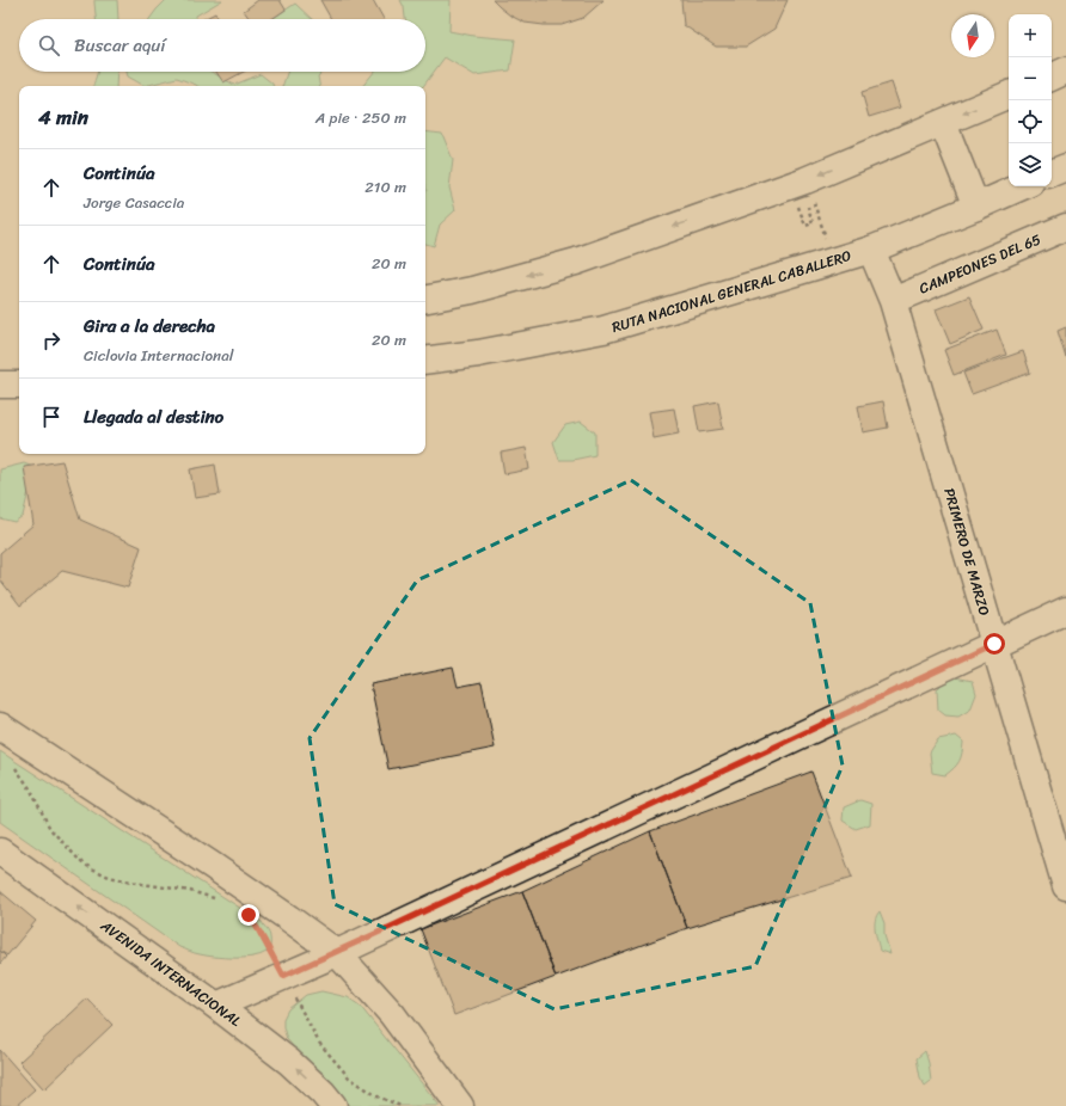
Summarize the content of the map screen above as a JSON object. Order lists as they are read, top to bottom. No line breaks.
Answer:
{"streets":{"main road":["CAMPEONES DEL 65","RUTA NACIONAL GENERAL CABALLERO","PRIMERO DE MARZO","AVENIDA INTERNACIONAL"]},"crossings":[["CAMPEONES DEL 65","PRIMERO DE MARZO"],["RUTA NACIONAL GENERAL CABALLERO","PRIMERO DE MARZO"]],"north":"bottom","page":{"map_buttons":["+","−"],"search":"Buscar aquí","heading":["4 min","A pie · 250 m"],"list":[["Continúa","Jorge Casaccia","210 m"],["Continúa","20 m"],["Gira a la derecha","Ciclovia Internacional","20 m"],"Llegada al destino"]}}
